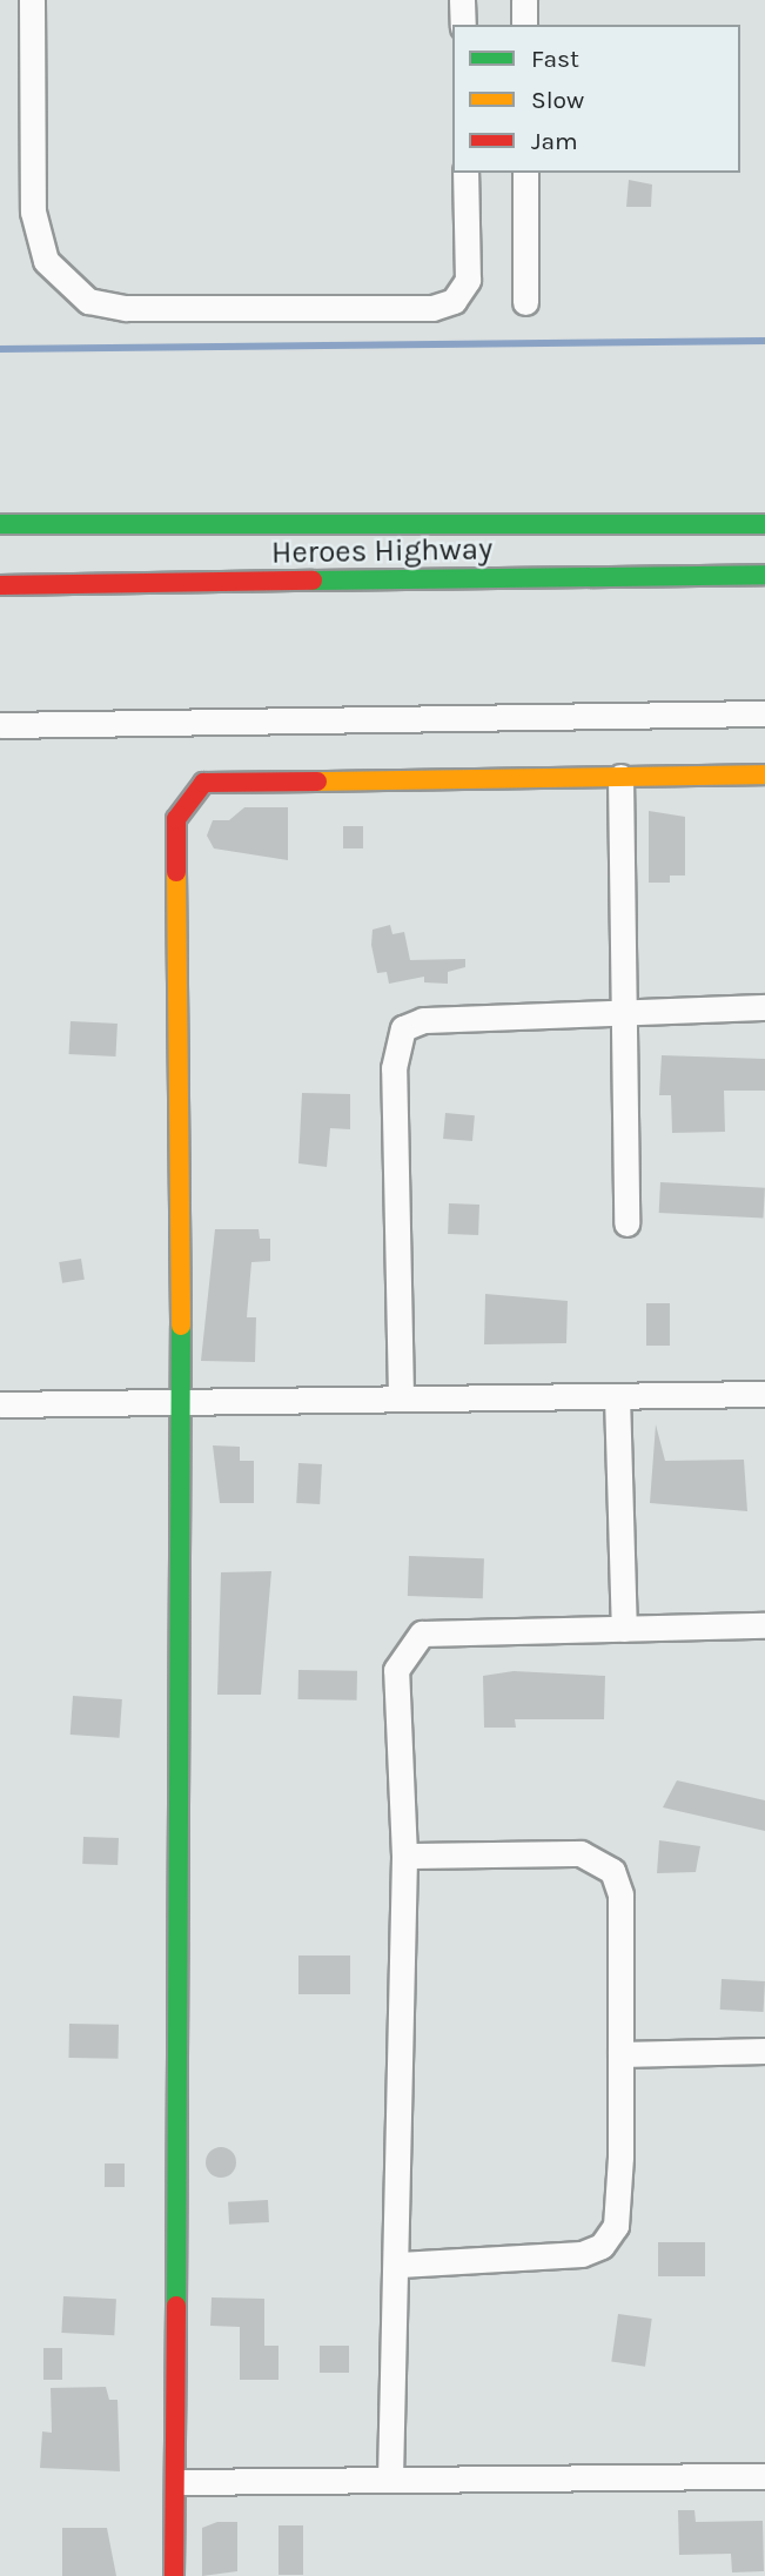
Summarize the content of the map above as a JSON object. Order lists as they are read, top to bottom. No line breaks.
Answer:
{"streets":{"street":["Heroes Highway"]},"legend":["Fast","Slow","Jam"]}
